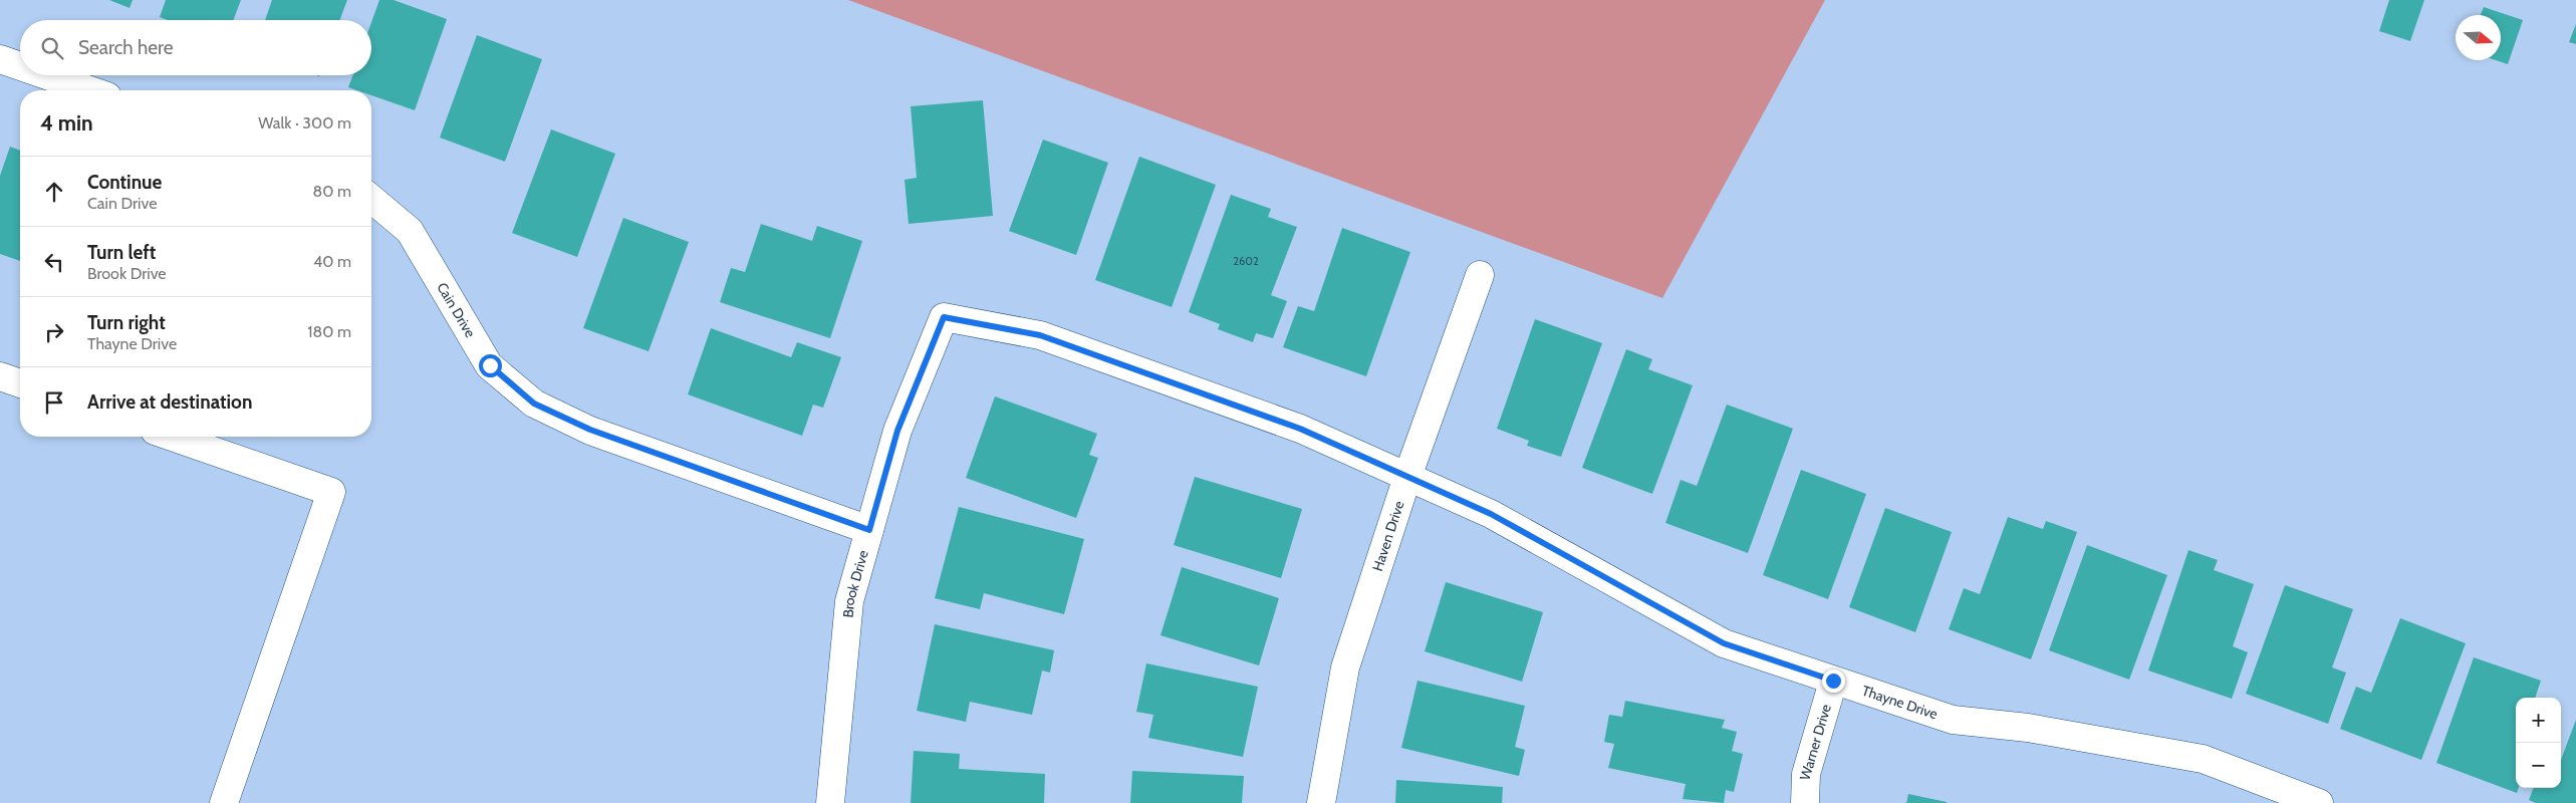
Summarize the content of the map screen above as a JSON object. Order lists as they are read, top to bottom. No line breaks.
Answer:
{"streets":{"street":["Cain Drive","Haven Drive","Brook Drive","Thayne Drive","Warner Drive"]},"crossings":[["Cain Drive","Brook Drive"],["Haven Drive","Thayne Drive"],["Brook Drive","Thayne Drive"],["Thayne Drive","Warner Drive"]],"house_numbers":["2602"],"north":"right","page":{"search":"Search here","heading":["4 min","Walk · 300 m"],"list":[["Continue","Cain Drive","80 m"],["Turn left","Brook Drive","40 m"],["Turn right","Thayne Drive","180 m"],"Arrive at destination"],"map_buttons":["+","−"]}}
